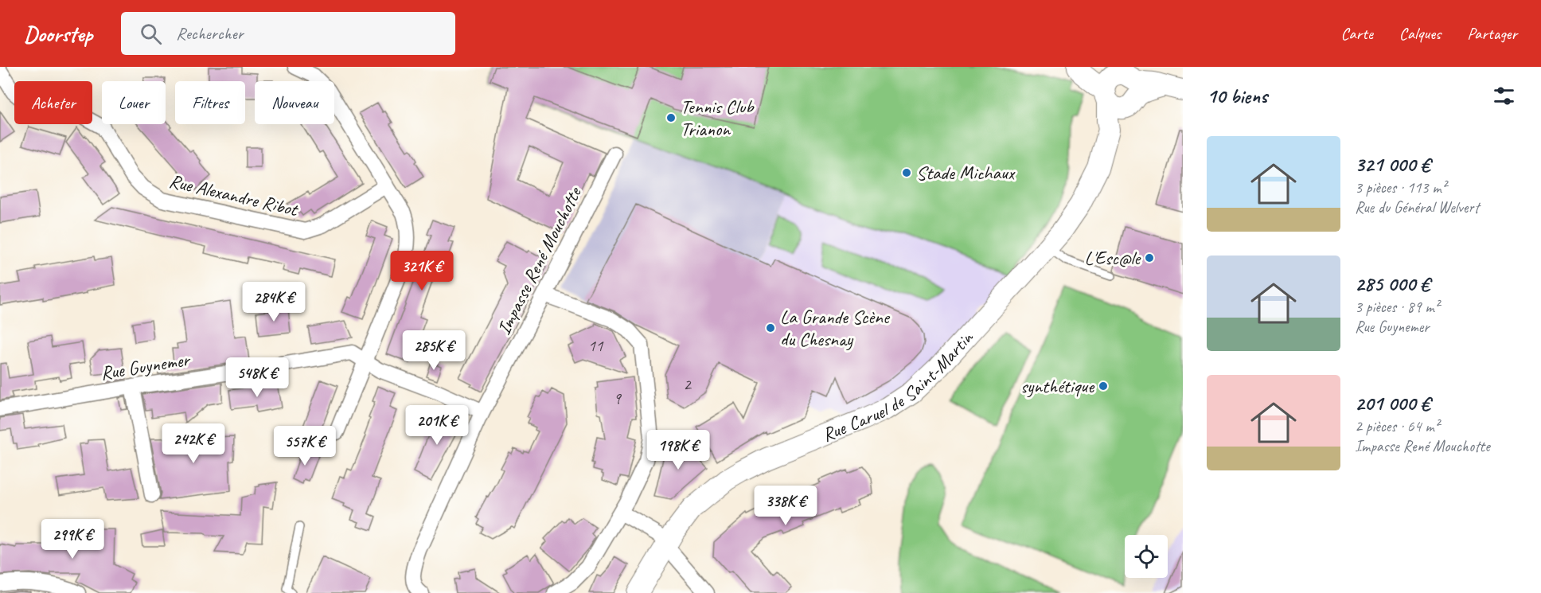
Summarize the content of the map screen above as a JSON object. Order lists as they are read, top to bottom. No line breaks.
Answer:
{"streets":{"street":["Rue Alexandre Ribot","Impasse René Mouchotte","Rue Guynemer","Rue Caruel de Saint-Martin"]},"crossings":[["Impasse René Mouchotte","Rue Guynemer"]],"places":["Tennis Club Trianon","Stade Michaux","L'Esc@le","La Grande Scène du Chesnay","synthétique"],"house_numbers":["11","2","9"],"page":{"header":"Doorstep","search":"Rechercher","nav":["Carte","Calques","Partager"],"heading":"10 biens","chip":["Acheter","Louer","Filtres","Nouveau"],"list":[{"name":"321 000 €","note":"3 pièces · 113 m² · Rue du Général Welvert"},{"name":"285 000 €","note":"3 pièces · 89 m² · Rue Guynemer"},{"name":"201 000 €","note":"2 pièces · 64 m² · Impasse René Mouchotte"}],"price":["321K €","284K €","285K €","548K €","201K €","242K €","557K €","198K €","338K €","299K €"]}}
